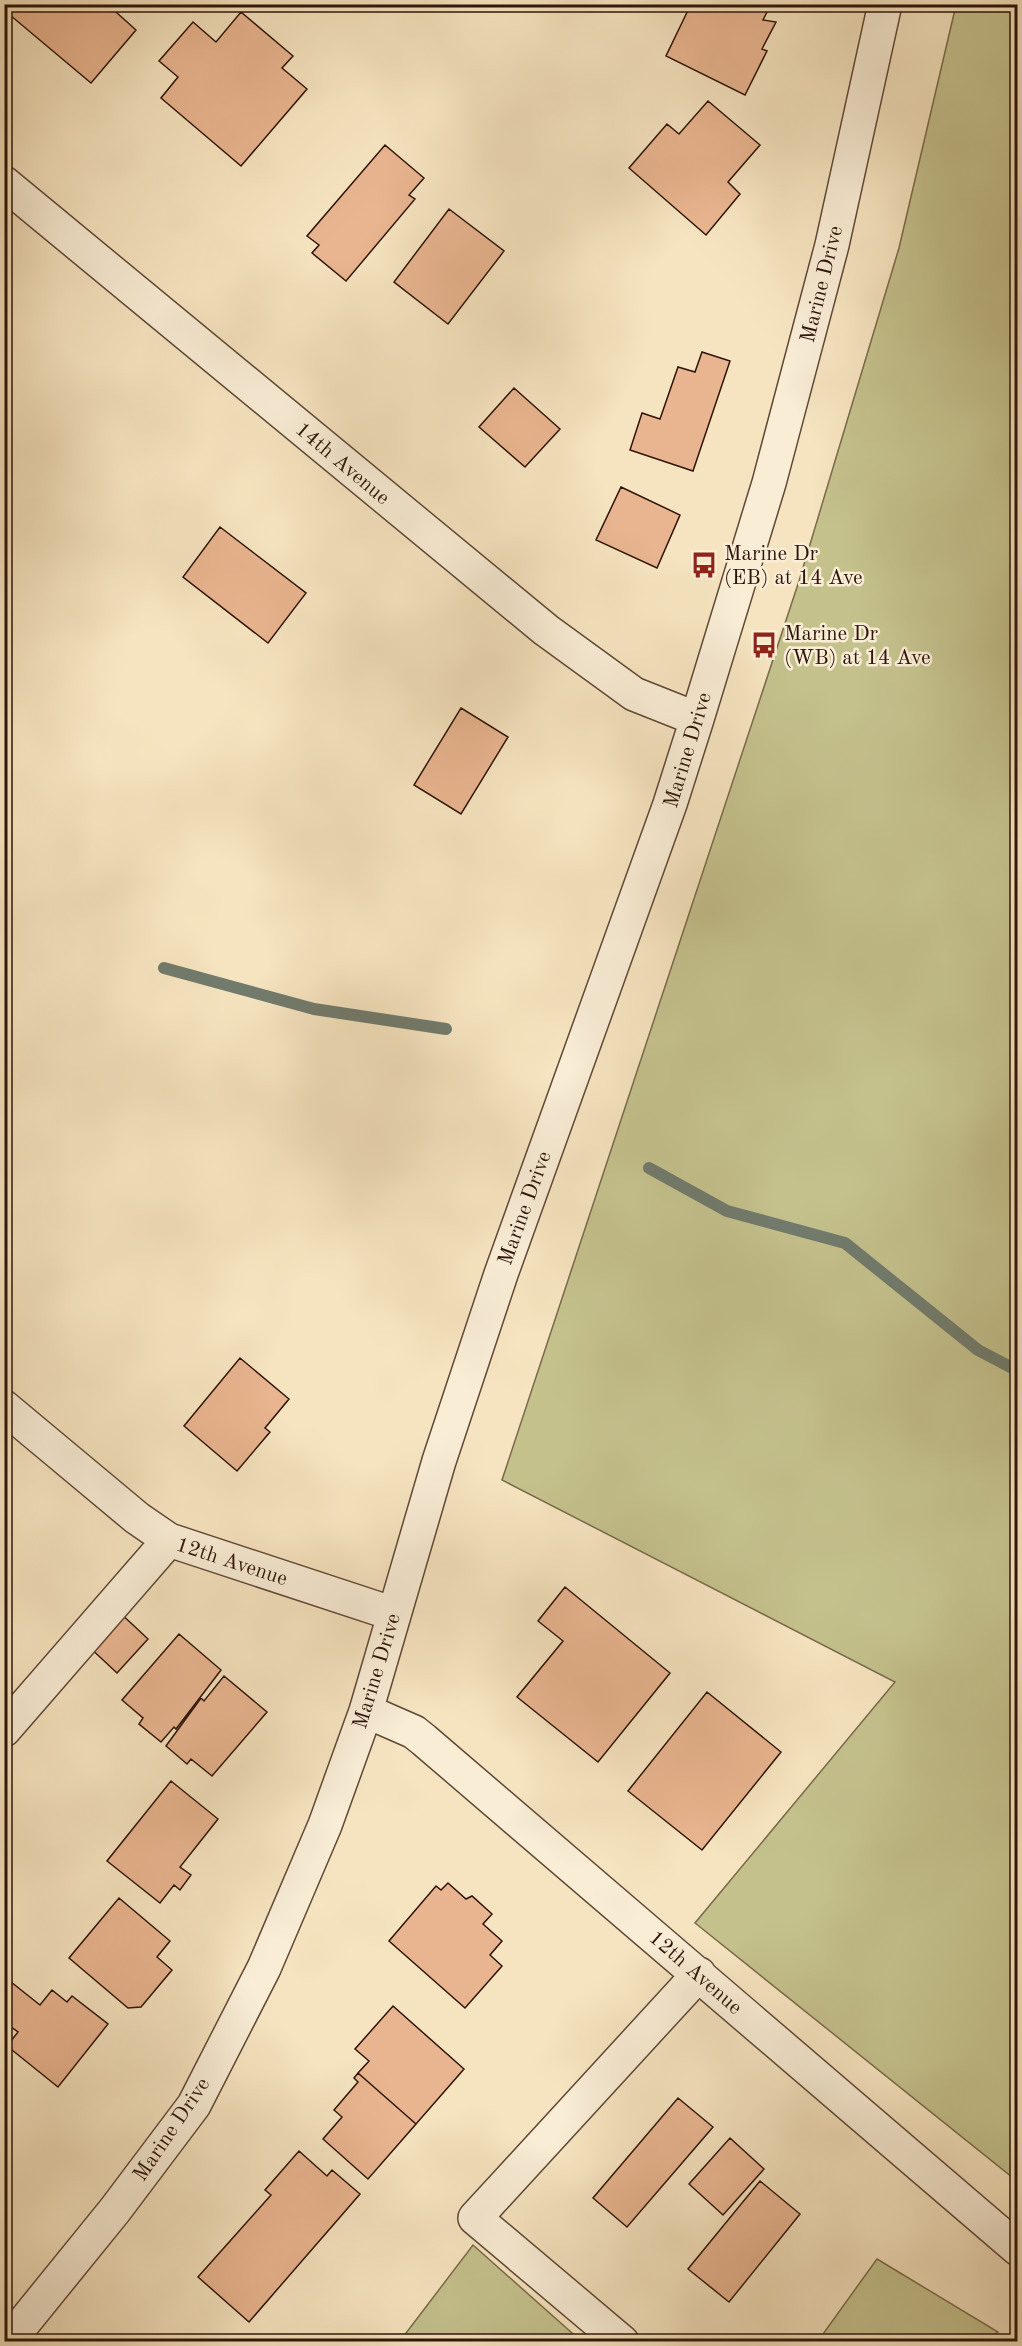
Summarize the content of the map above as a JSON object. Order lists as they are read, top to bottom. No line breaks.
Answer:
{"streets":{"street":["Marine Drive","14th Avenue","12th Avenue"]},"crossings":[["Marine Drive","14th Avenue"],["Marine Drive","12th Avenue"]],"places":{"bus stop":["Marine Dr (EB) at 14 Ave","Marine Dr (WB) at 14 Ave"]}}
